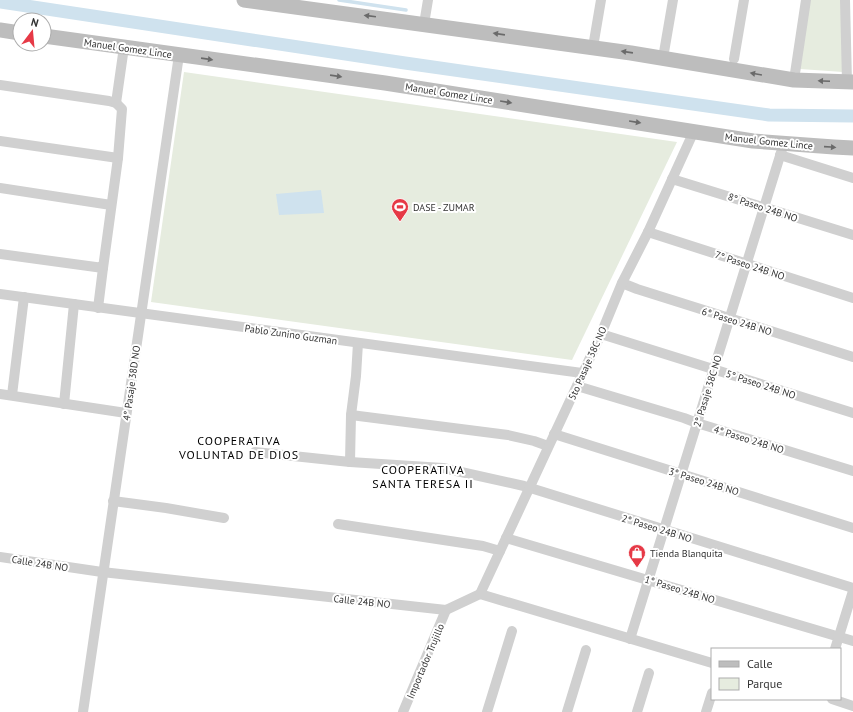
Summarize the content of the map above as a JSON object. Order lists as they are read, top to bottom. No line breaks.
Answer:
{"streets":{"main road":["Manuel Gomez Lince"],"street":["8° Paseo 24B NO","7° Paseo 24B NO","6° Paseo 24B NO","Pablo Zunino Guzman","5to Pasaje 38C NO","4° Pasaje 38D NO","5° Paseo 24B NO","2° Pasaje 38C NO","4° Paseo 24B NO","3° Paseo 24B NO","2° Paseo 24B NO","Calle 24B NO","1° Paseo 24B NO","Importador Trujillo"]},"crossings":[["Manuel Gomez Lince","5to Pasaje 38C NO"],["Manuel Gomez Lince","4° Pasaje 38D NO"],["Manuel Gomez Lince","2° Pasaje 38C NO"],["8° Paseo 24B NO","5to Pasaje 38C NO"],["8° Paseo 24B NO","2° Pasaje 38C NO"],["7° Paseo 24B NO","5to Pasaje 38C NO"],["7° Paseo 24B NO","2° Pasaje 38C NO"],["6° Paseo 24B NO","5to Pasaje 38C NO"],["6° Paseo 24B NO","2° Pasaje 38C NO"],["Pablo Zunino Guzman","5to Pasaje 38C NO"],["Pablo Zunino Guzman","4° Pasaje 38D NO"],["5to Pasaje 38C NO","5° Paseo 24B NO"],["5to Pasaje 38C NO","4° Paseo 24B NO"],["5to Pasaje 38C NO","3° Paseo 24B NO"],["5to Pasaje 38C NO","2° Paseo 24B NO"],["5to Pasaje 38C NO","1° Paseo 24B NO"],["4° Pasaje 38D NO","Calle 24B NO"],["5° Paseo 24B NO","2° Pasaje 38C NO"],["2° Pasaje 38C NO","4° Paseo 24B NO"],["2° Pasaje 38C NO","3° Paseo 24B NO"],["2° Pasaje 38C NO","2° Paseo 24B NO"],["2° Pasaje 38C NO","1° Paseo 24B NO"],["Calle 24B NO","Importador Trujillo"]],"districts":["COOPERATIVA VOLUNTAD DE DIOS","COOPERATIVA SANTA TERESA II"],"places":{"sports":["DASE - ZUMAR"],"shop":["Tienda Blanquita"]},"legend":["Calle","Parque"],"north":"top"}
